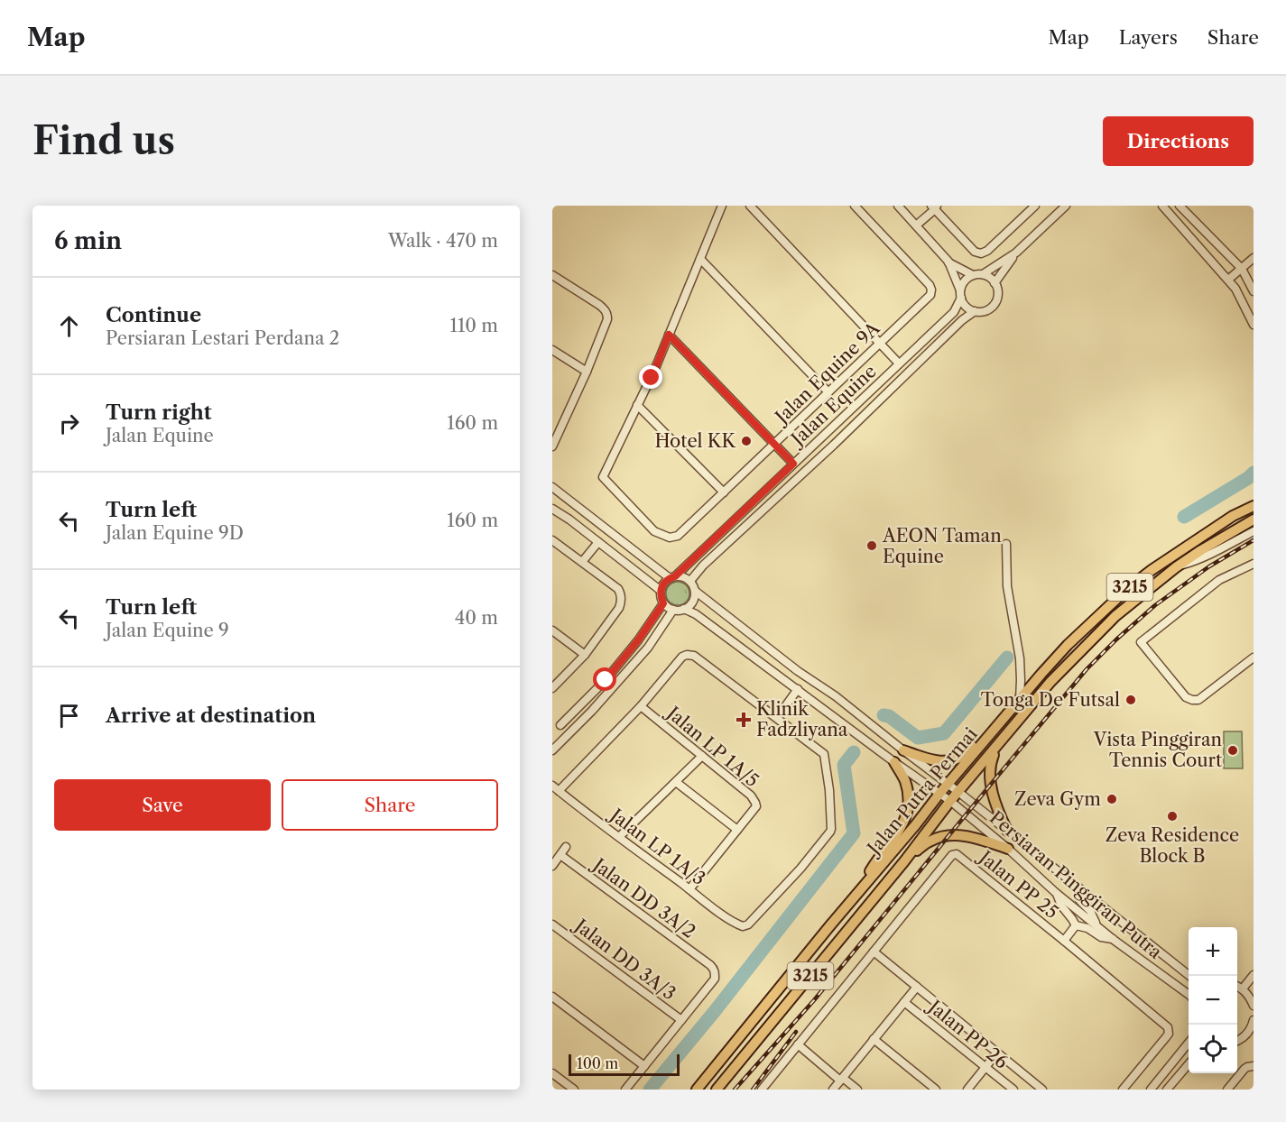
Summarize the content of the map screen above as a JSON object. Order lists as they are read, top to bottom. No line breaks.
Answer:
{"streets":{"main road":["3215","Jalan Putra Permai"],"street":["Jalan Equine 9A","Jalan Equine","Jalan LP 1A/5","Jalan LP 1A/3","Jalan PP 25","Persiaran Pinggiran Putra","Jalan DD 3A/2","Jalan DD 3A/3","Jalan PP 26"]},"crossings":[["Jalan Equine","Persiaran Pinggiran Putra"],["Jalan LP 1A/5","Jalan LP 1A/3"],["Jalan Putra Permai","Persiaran Pinggiran Putra"],["Jalan DD 3A/2","Jalan DD 3A/3"]],"places":{"other":["Hotel KK","AEON Taman Equine","Tonga De Futsal","Vista Pinggiran Tennis Court","Zeva Gym","Zeva Residence Block B"],"health":["Klinik Fadzliyana"]},"scale_bar":"100 m","page":{"header":"Map","nav":["Map","Layers","Share"],"buttons":["Directions",["Save","Share"]],"title":"Find us","heading":["6 min","Walk · 470 m"],"list":[["Continue","Persiaran Lestari Perdana 2","110 m"],["Turn right","Jalan Equine","160 m"],["Turn left","Jalan Equine 9D","160 m"],["Turn left","Jalan Equine 9","40 m"],"Arrive at destination"],"map_buttons":["+","−"],"scale":"100 m"}}
